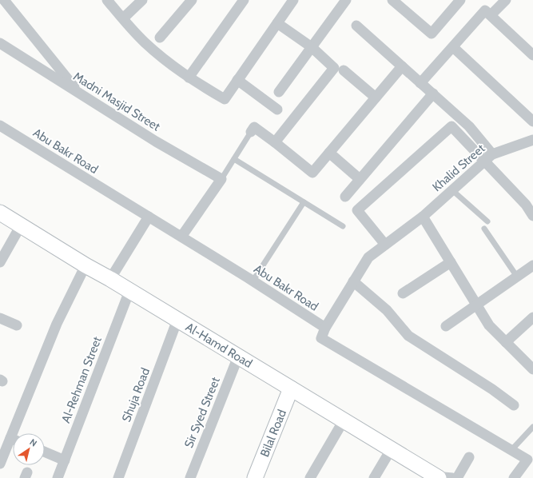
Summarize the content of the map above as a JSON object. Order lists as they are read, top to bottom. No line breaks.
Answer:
{"streets":{"street":["Madni Masjid Street","Abu Bakr Road","Khalid Street","Al-Hamd Road","Al-Rehman Street","Shuja Road","Sir Syed Street","Bilal Road"]},"crossings":[["Al-Hamd Road","Al-Rehman Street"],["Al-Hamd Road","Shuja Road"],["Al-Hamd Road","Sir Syed Street"],["Al-Hamd Road","Bilal Road"]],"north":"top right"}
